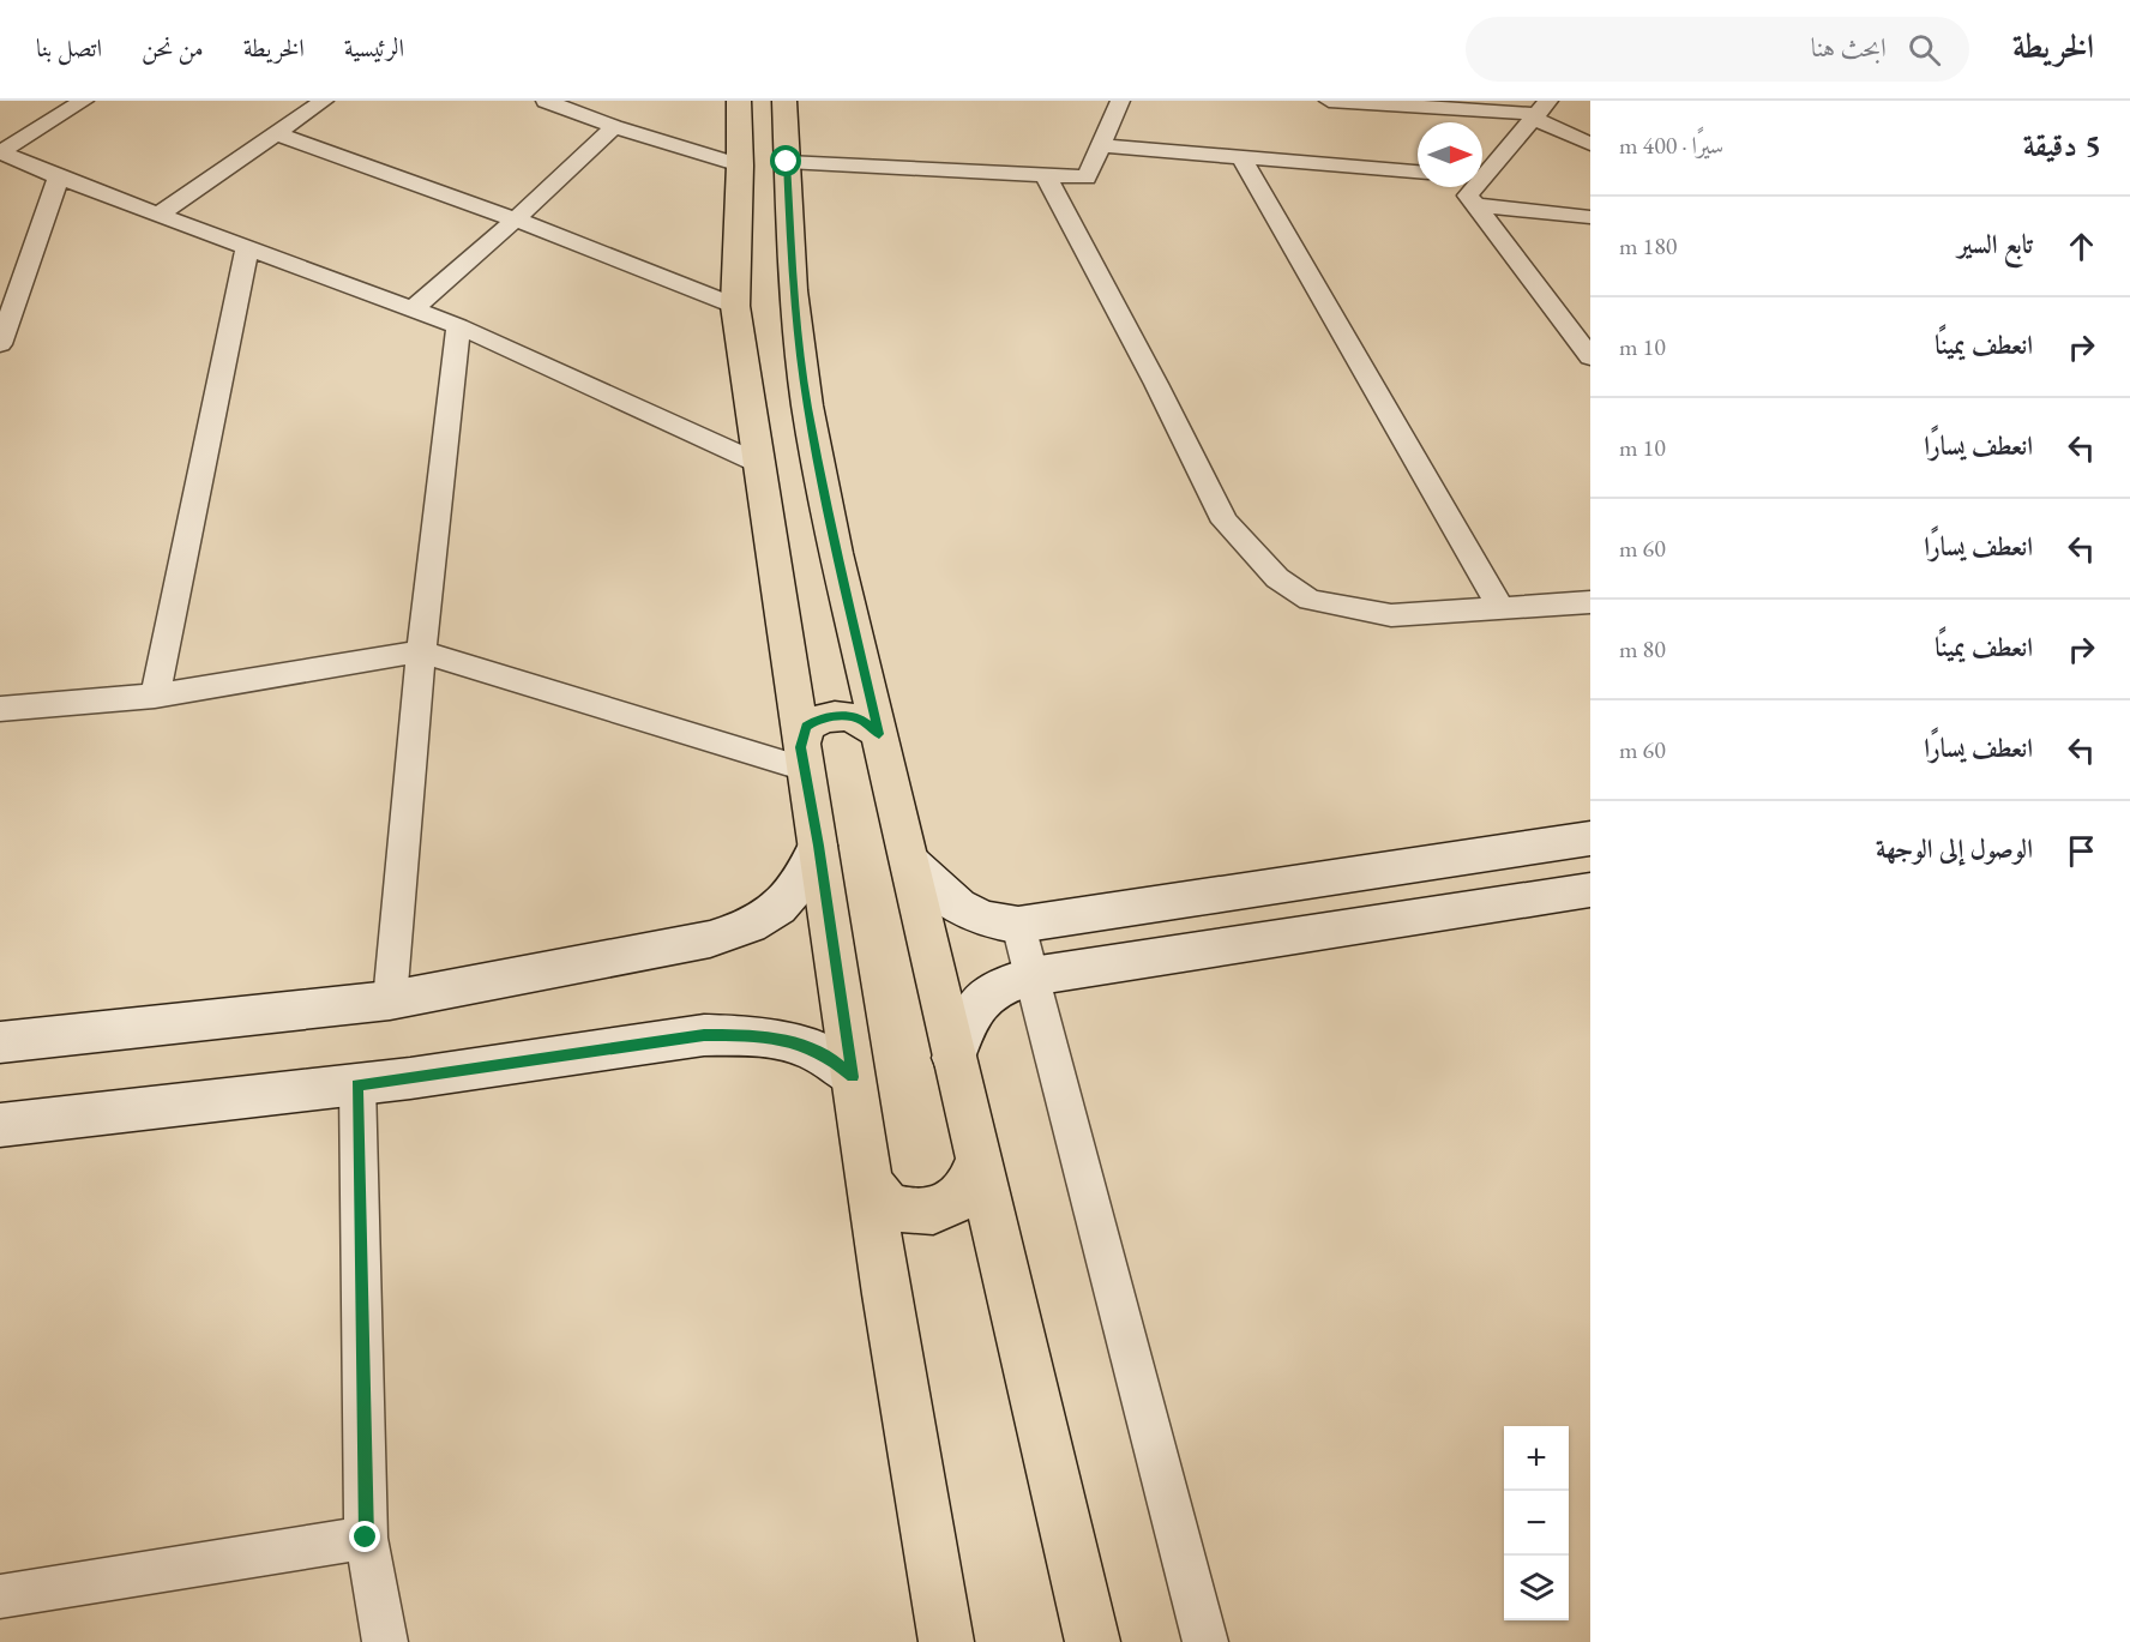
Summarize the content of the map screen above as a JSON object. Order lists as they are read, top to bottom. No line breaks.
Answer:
{"north":"right","page":{"header":"الخريطة","search":"ابحث هنا","nav":["الرئيسية","الخريطة","من نحن","اتصل بنا"],"heading":["5 دقيقة","سيرًا · 400 m"],"list":[["تابع السير","180 m"],["انعطف يمينًا","10 m"],["انعطف يسارًا","10 m"],["انعطف يسارًا","60 m"],["انعطف يمينًا","80 m"],["انعطف يسارًا","60 m"],"الوصول إلى الوجهة"],"map_buttons":["+","−"]}}
